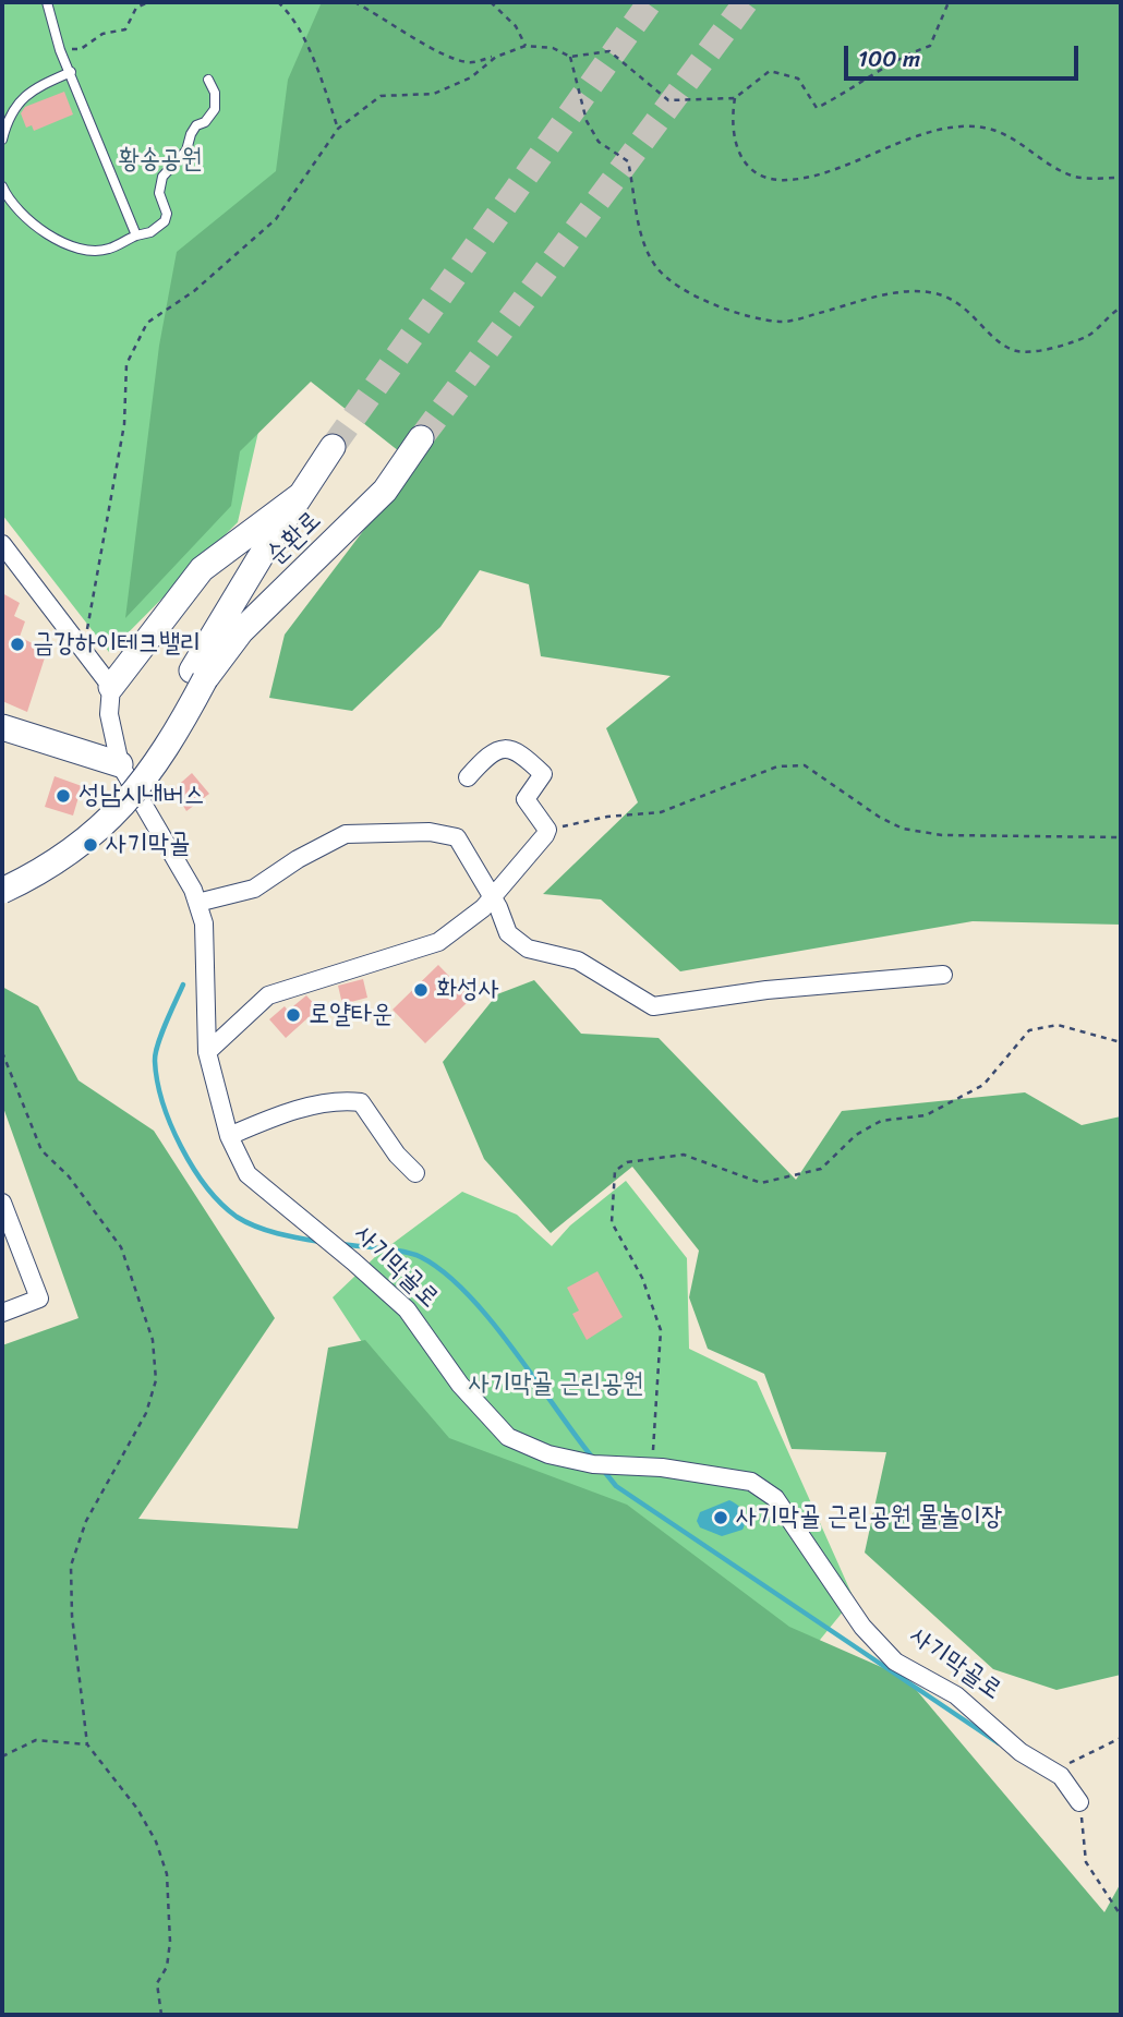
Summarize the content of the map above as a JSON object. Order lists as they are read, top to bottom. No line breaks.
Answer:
{"streets":{"main road":["순환로"],"street":["사기막골로"]},"parks":["황송공원","사기막골 근린공원"],"places":["금강하이테크밸리","성남시내버스","사기막골","화성사","로얄타운","사기막골 근린공원 물놀이장"],"scale_bar":"100 m"}
